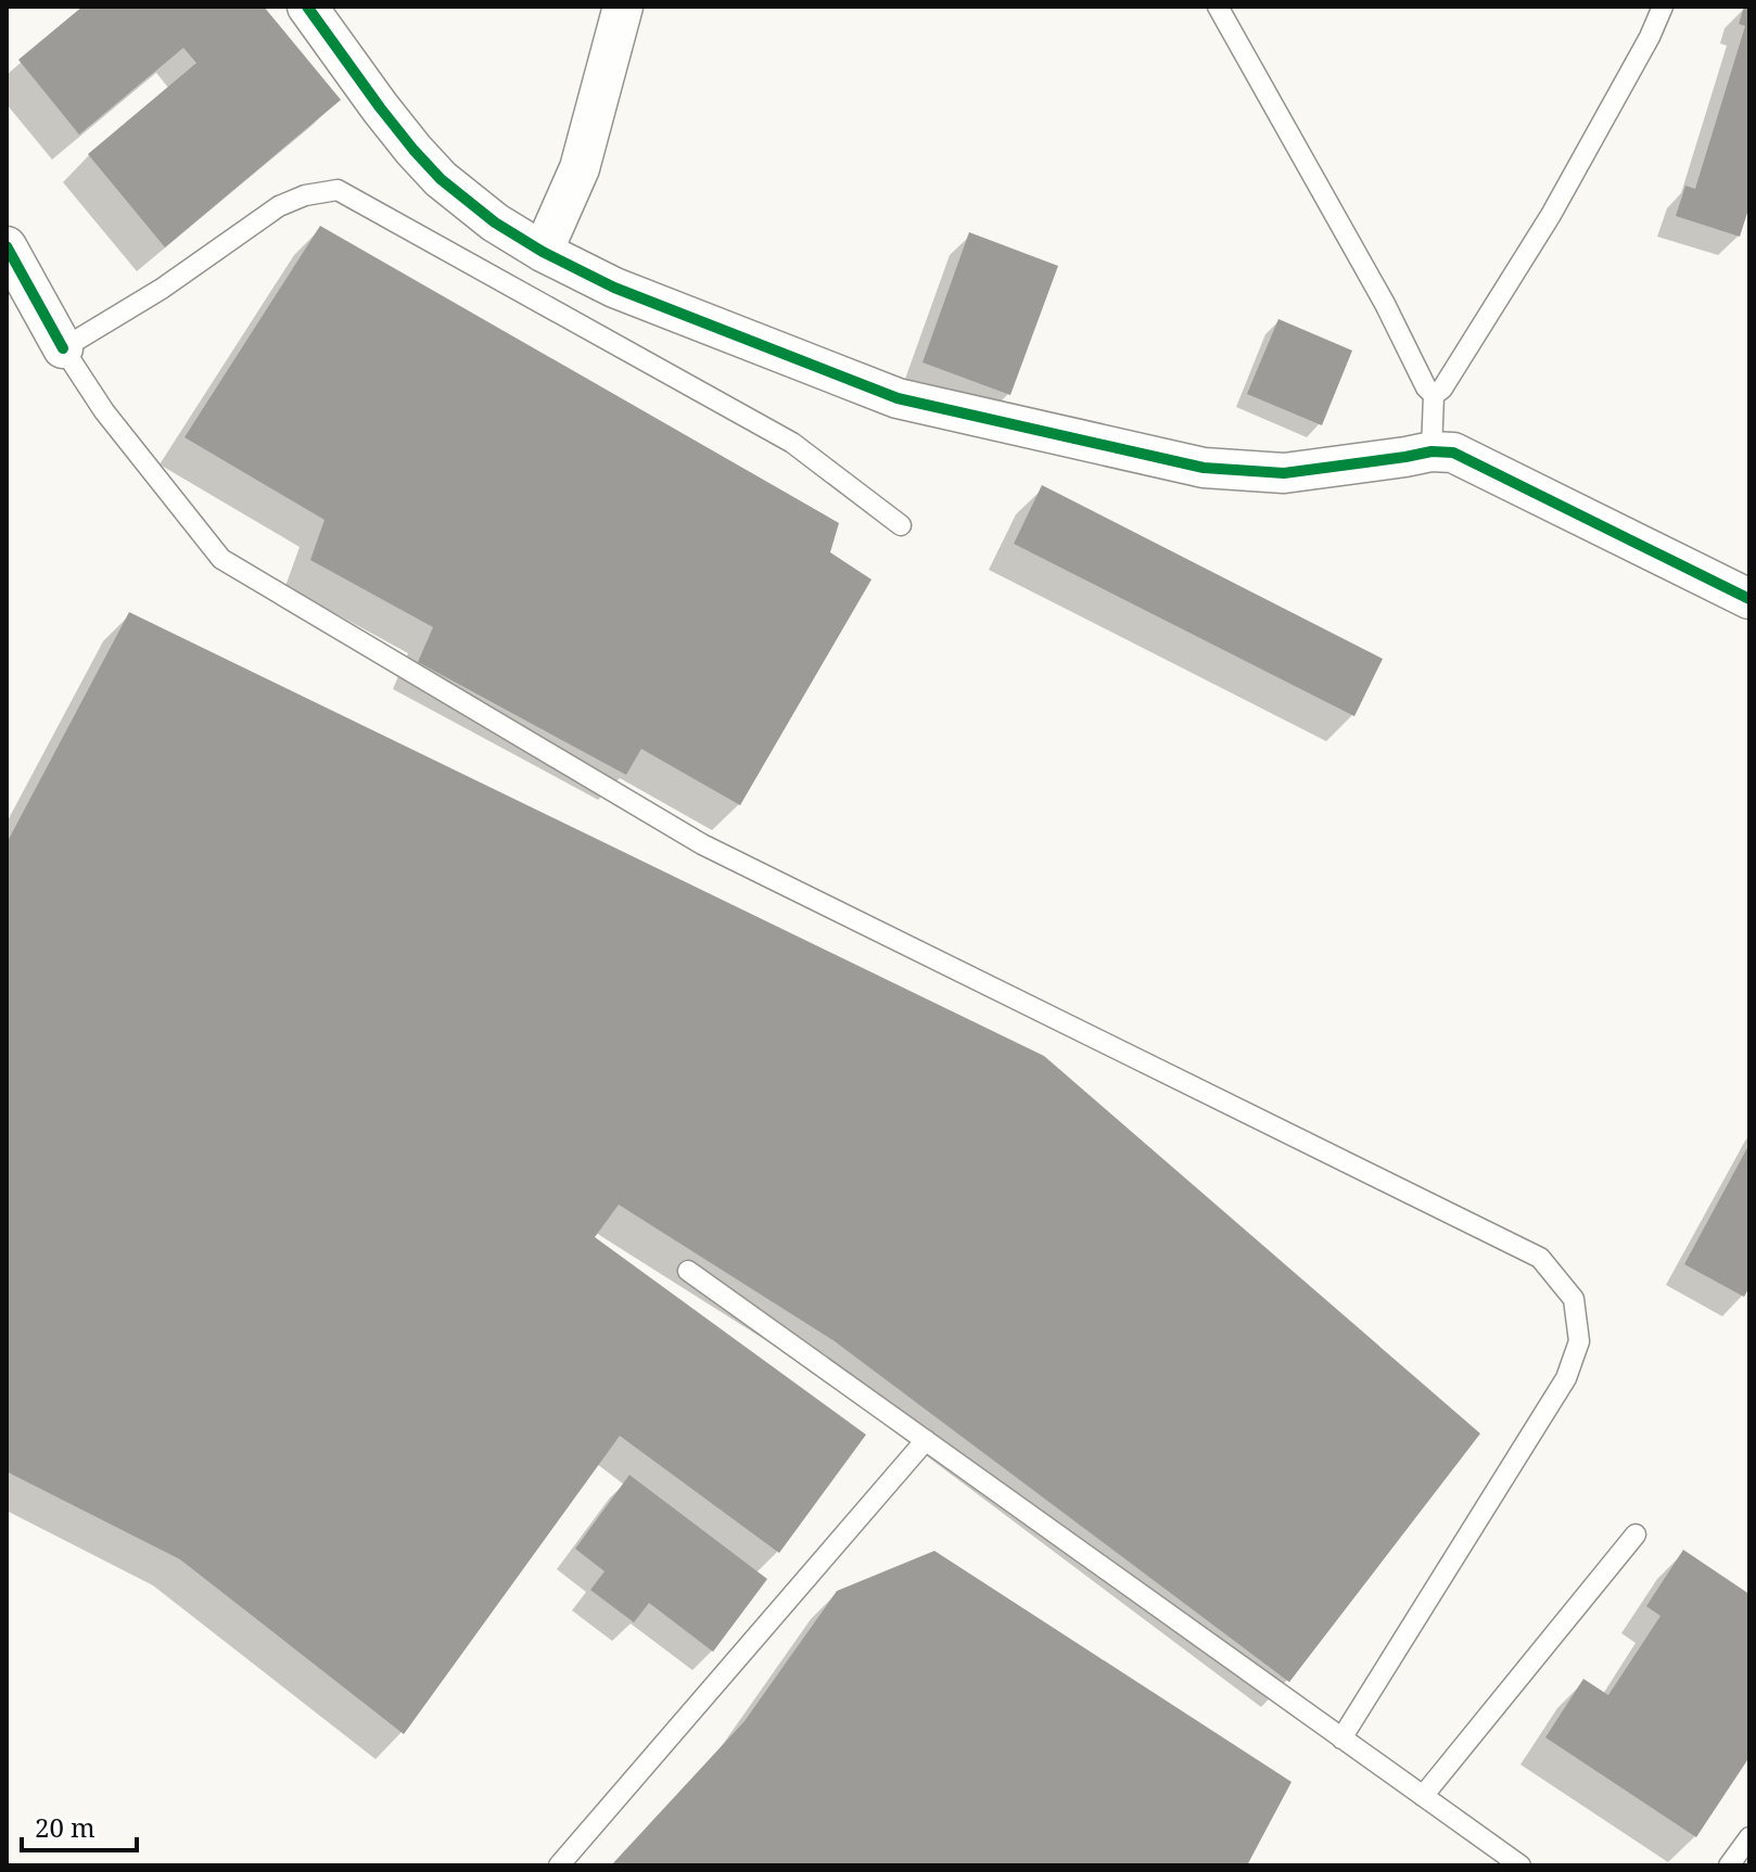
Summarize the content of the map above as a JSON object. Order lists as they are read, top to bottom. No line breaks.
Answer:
{"scale_bar":"20 m"}
